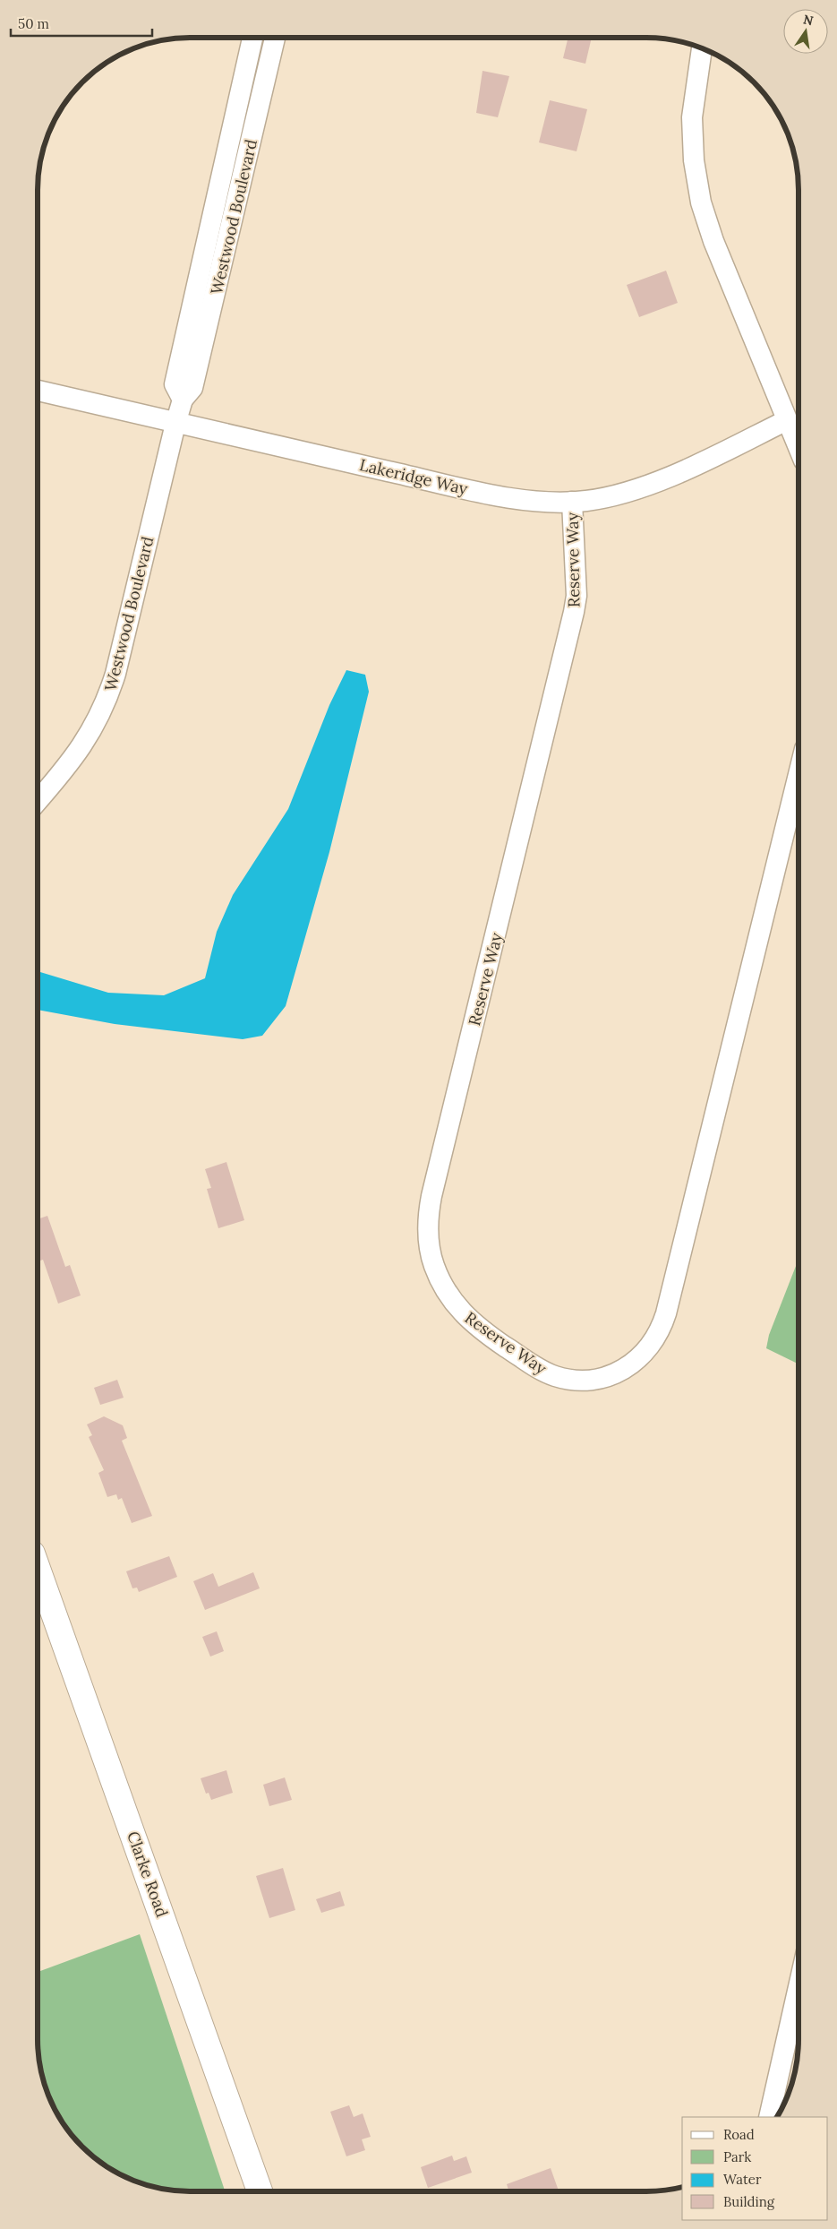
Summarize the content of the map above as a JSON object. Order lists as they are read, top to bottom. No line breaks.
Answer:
{"streets":{"street":["Westwood Boulevard","Lakeridge Way","Reserve Way","Clarke Road"]},"crossings":[["Westwood Boulevard","Lakeridge Way"],["Lakeridge Way","Reserve Way"]],"legend":["Road","Park","Water","Building"],"scale_bar":"50 m","north":"top"}
